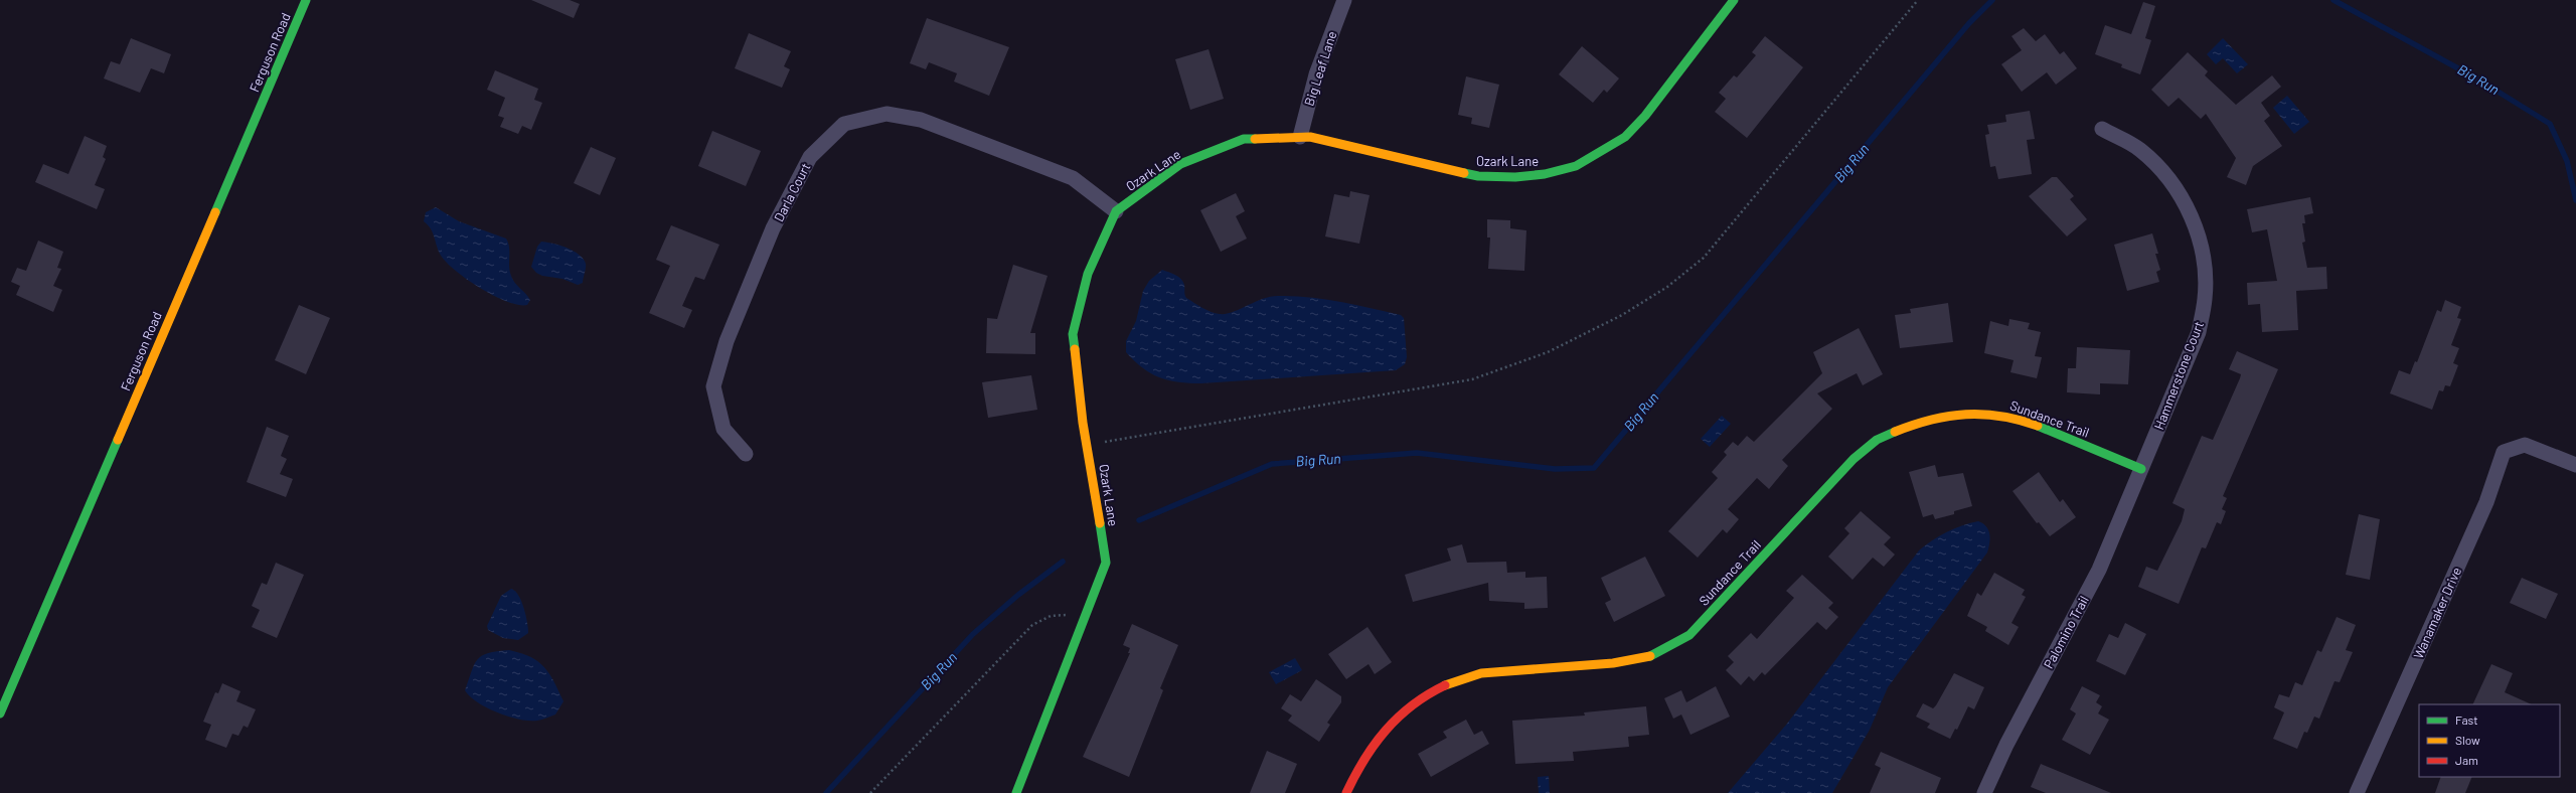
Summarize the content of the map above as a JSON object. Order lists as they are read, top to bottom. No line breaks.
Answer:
{"streets":{"street":["Ferguson Road","Big Leaf Lane","Ozark Lane","Darla Court","Hammerstone Court","Sundance Trail","Wanamaker Drive","Palomino Trail"]},"crossings":[["Big Leaf Lane","Ozark Lane"],["Ozark Lane","Darla Court"],["Hammerstone Court","Sundance Trail"],["Hammerstone Court","Palomino Trail"],["Sundance Trail","Palomino Trail"]],"water":["Big Run"],"legend":["Fast","Slow","Jam"]}
